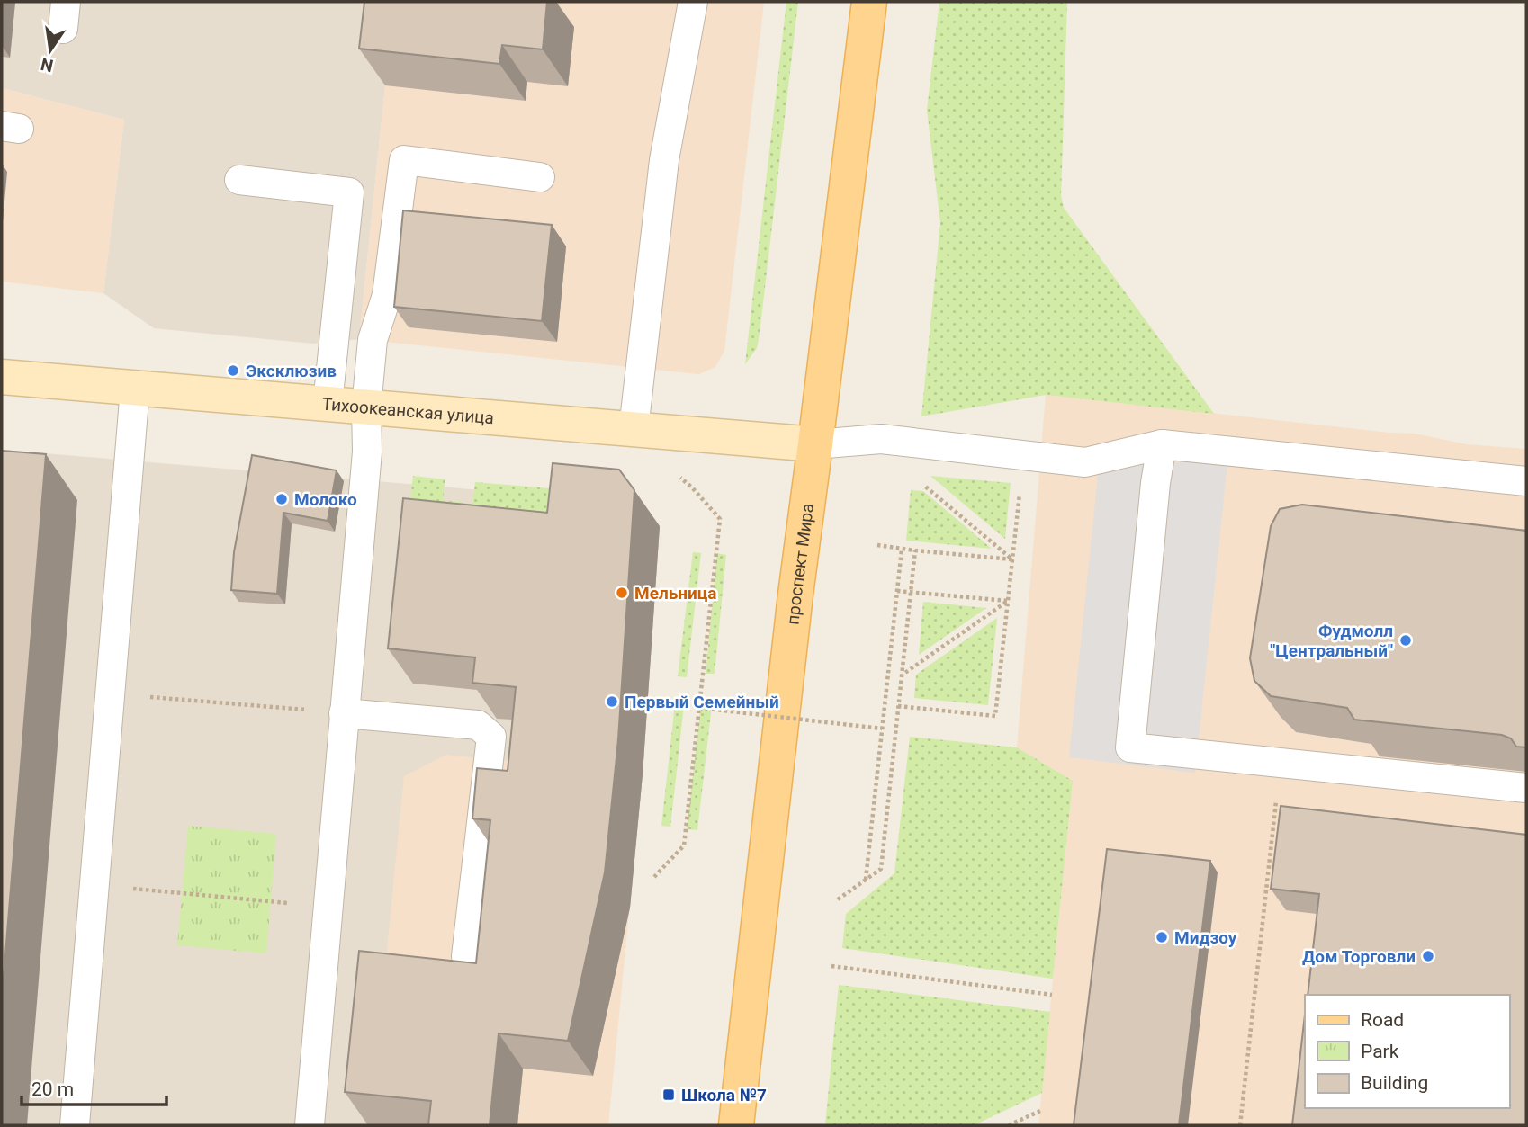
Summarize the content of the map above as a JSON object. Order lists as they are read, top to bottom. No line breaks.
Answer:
{"streets":{"main road":["проспект Мира"],"street":["Тихоокеанская улица"]},"crossings":[["Тихоокеанская улица","проспект Мира"]],"places":{"other":["Эксклюзив","Молоко","Мельница","Фудмолл \"Центральный\"","Первый Семейный","Мидзоу","Дом Торговли"],"transit":["Школа №7"]},"legend":["Road","Park","Building"],"scale_bar":"20 m","north":"bottom"}
